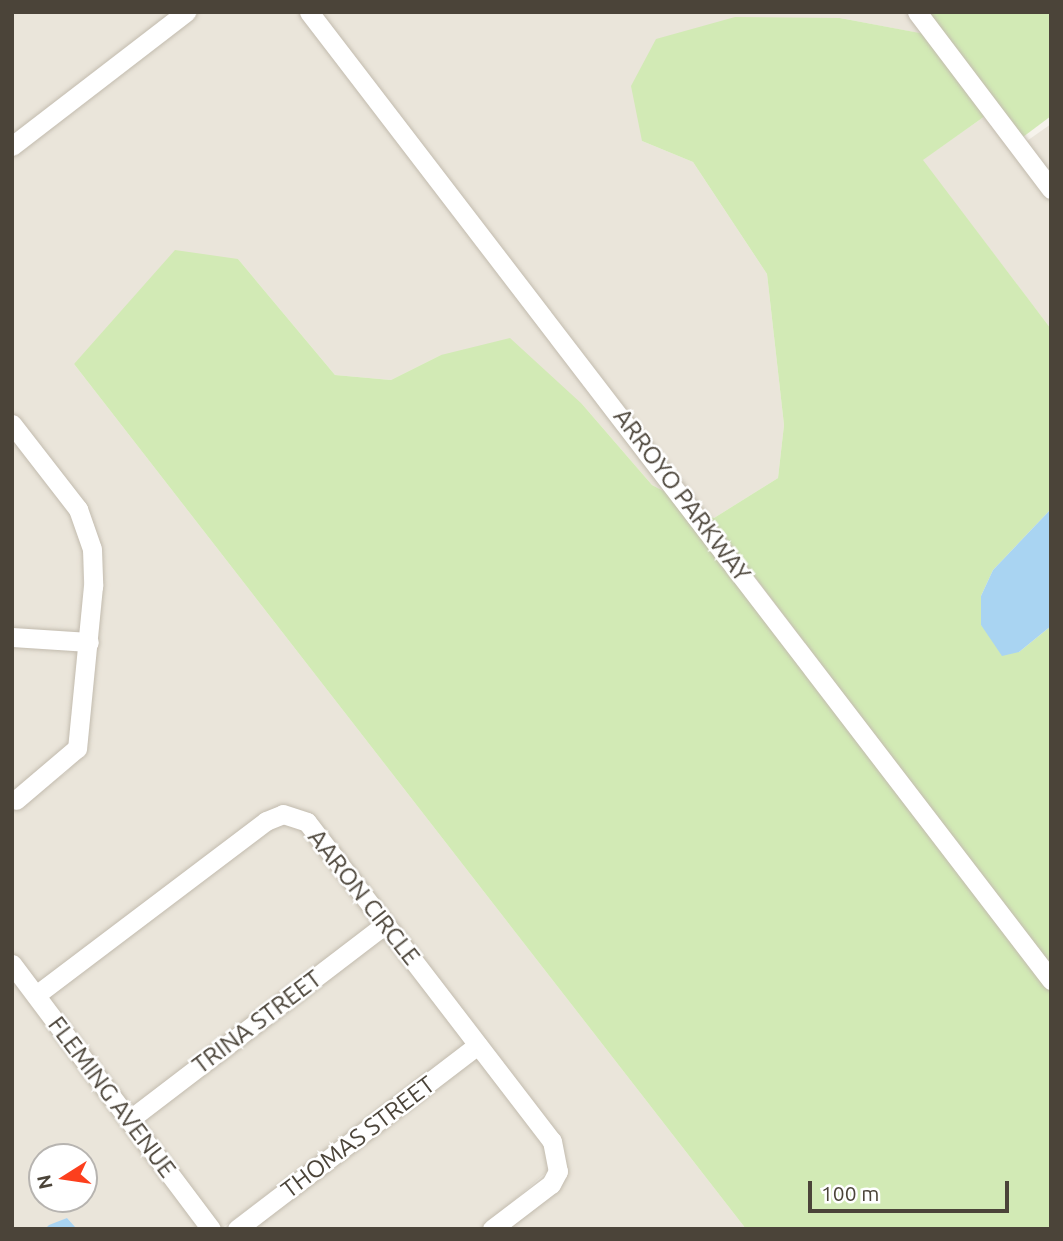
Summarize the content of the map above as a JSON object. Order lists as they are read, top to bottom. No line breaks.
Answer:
{"streets":{"street":["ARROYO PARKWAY","AARON CIRCLE","TRINA STREET","FLEMING AVENUE","THOMAS STREET"]},"crossings":[["AARON CIRCLE","TRINA STREET"],["AARON CIRCLE","FLEMING AVENUE"],["AARON CIRCLE","THOMAS STREET"],["TRINA STREET","FLEMING AVENUE"]],"scale_bar":"100 m","north":"left"}
